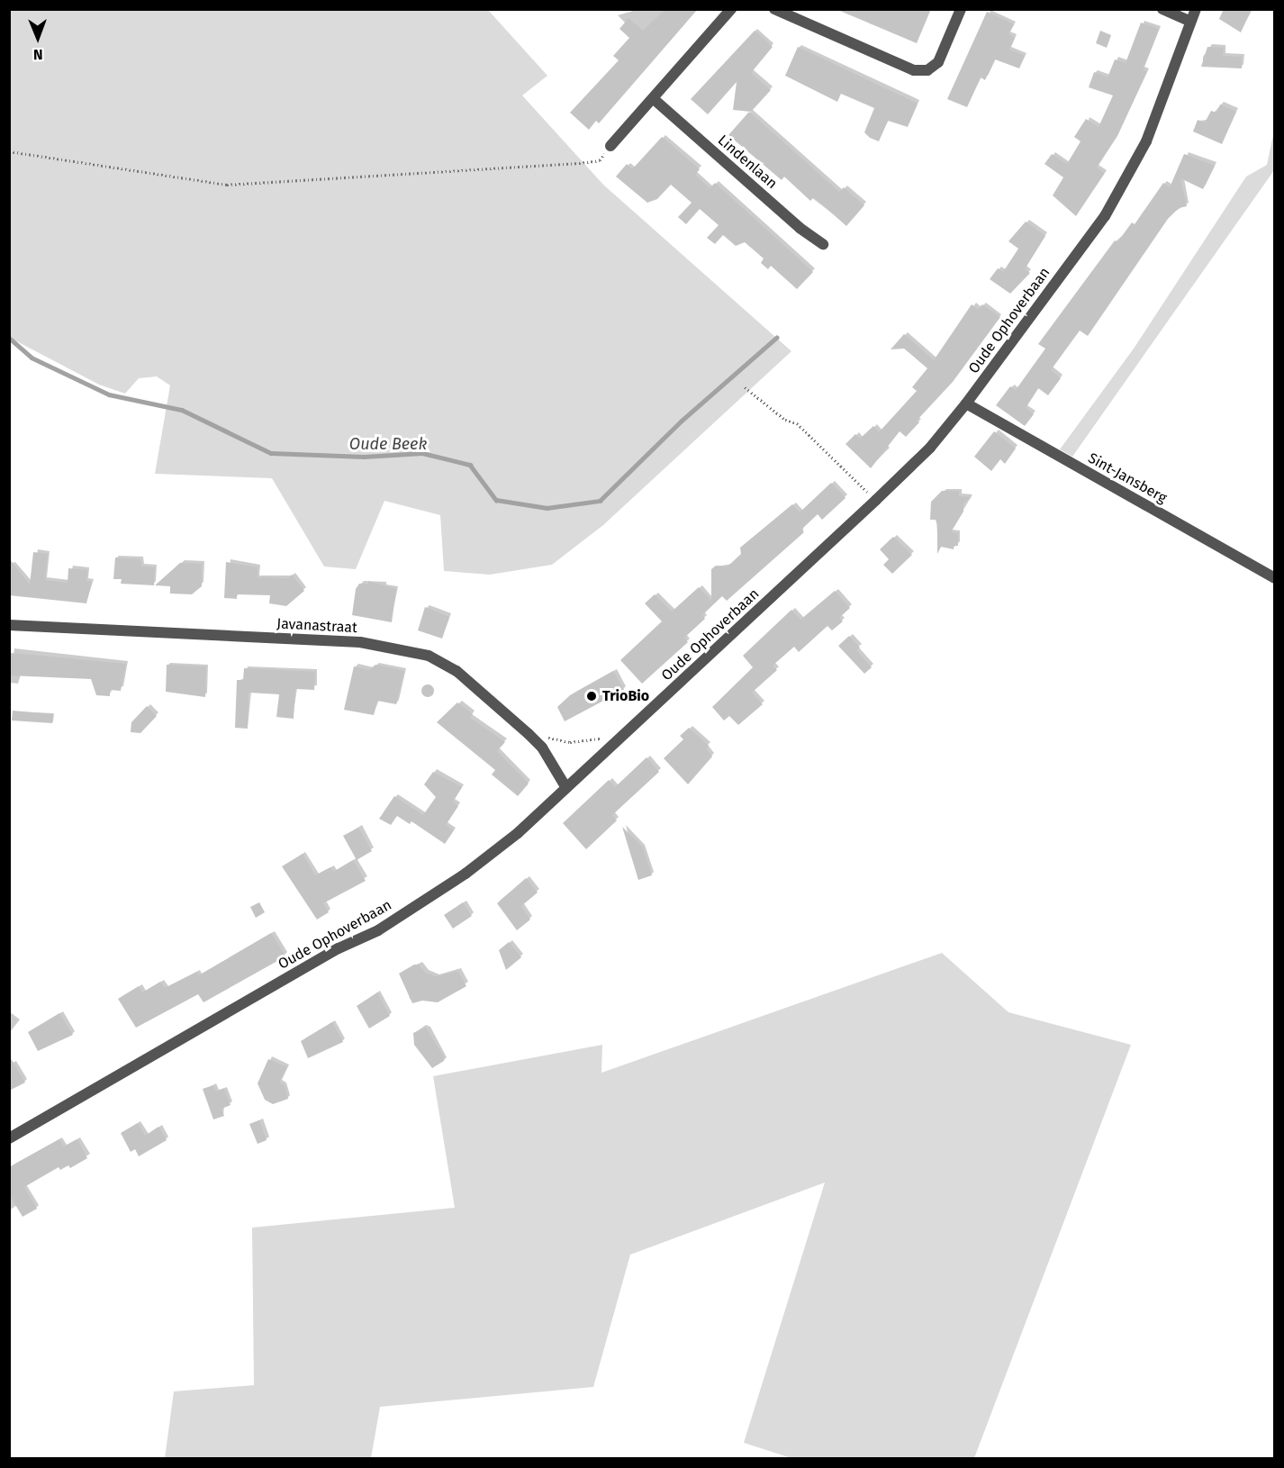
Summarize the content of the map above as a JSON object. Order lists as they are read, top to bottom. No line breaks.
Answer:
{"streets":{"street":["Lindenlaan","Oude Ophoverbaan","Sint-Jansberg","Javanastraat"]},"crossings":[["Oude Ophoverbaan","Sint-Jansberg"],["Oude Ophoverbaan","Javanastraat"]],"water":["Oude Beek"],"places":["TrioBio"],"north":"bottom"}
